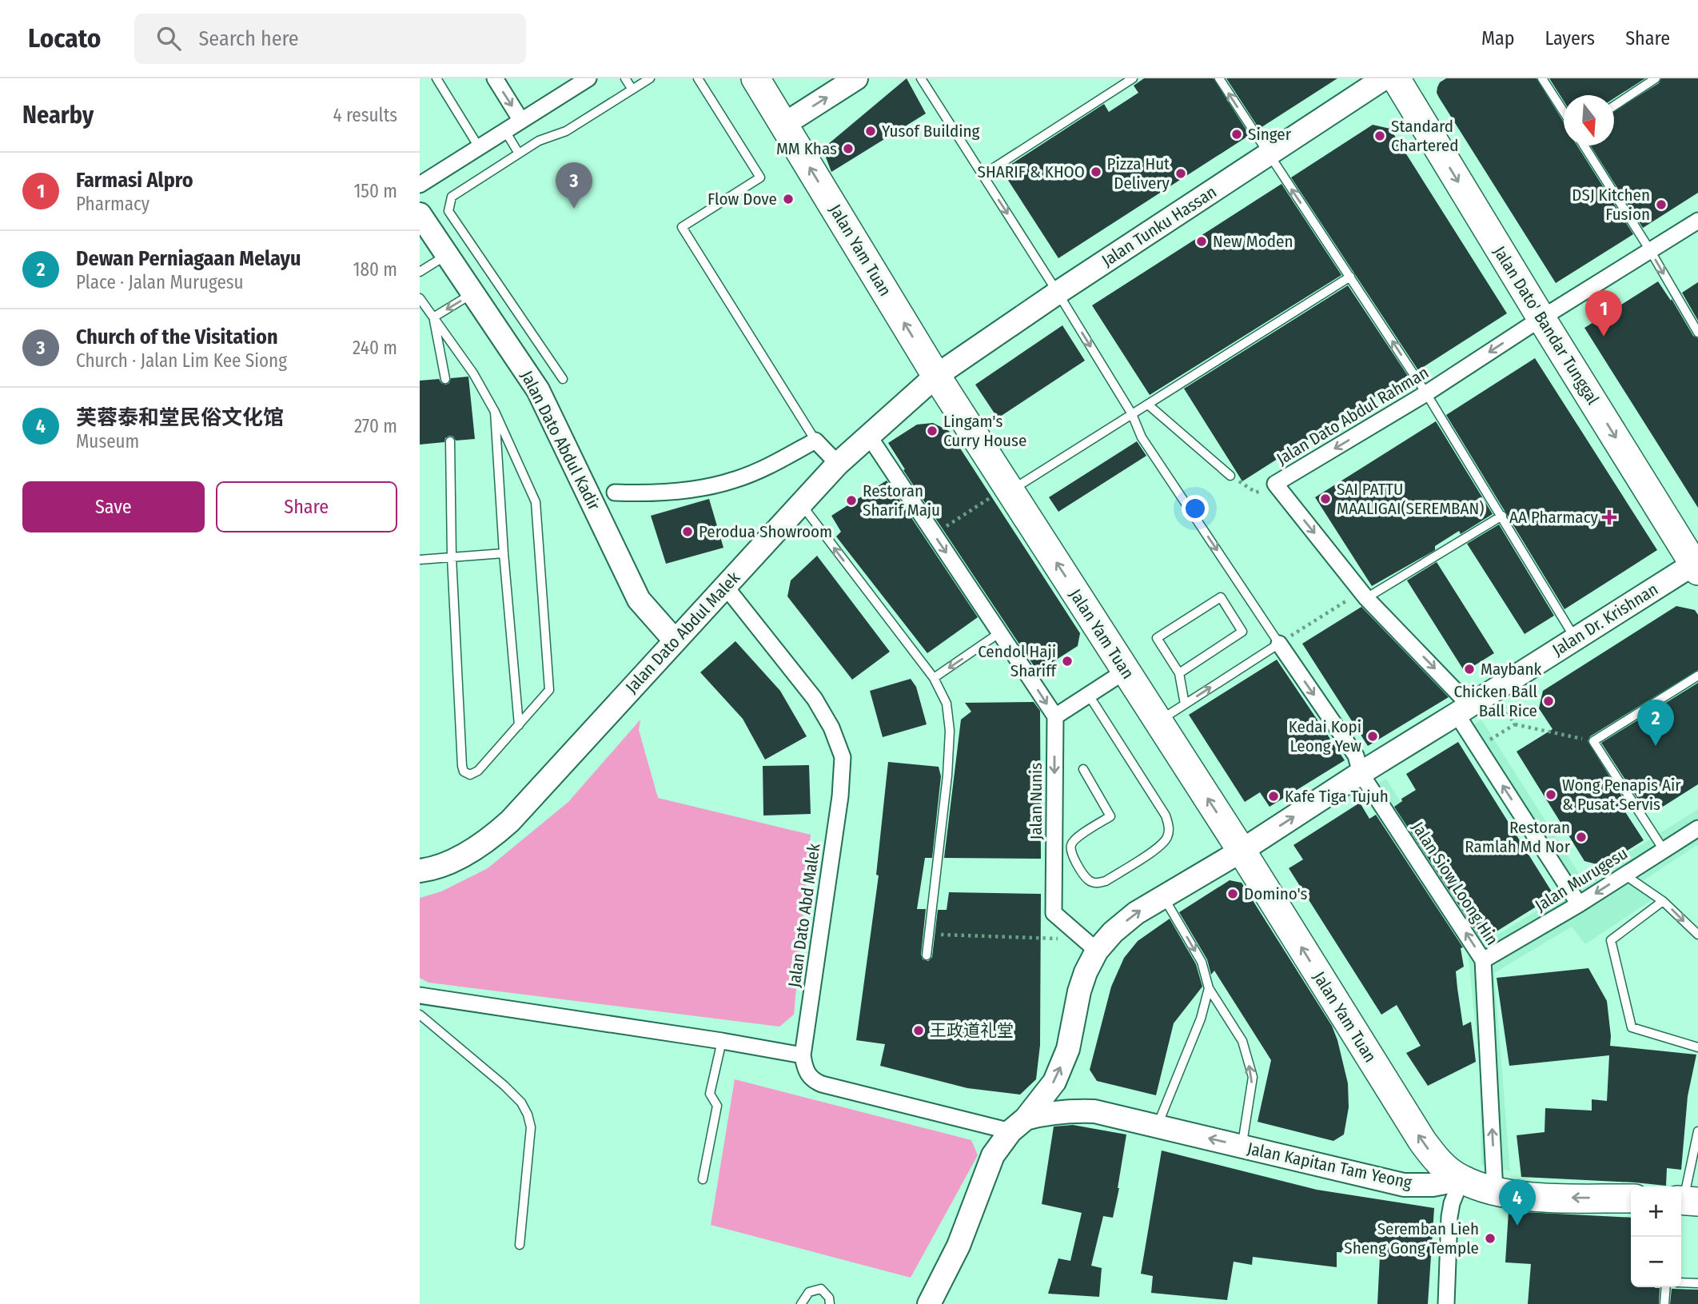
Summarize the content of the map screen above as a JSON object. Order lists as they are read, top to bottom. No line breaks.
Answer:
{"streets":{"highway":["Jalan Yam Tuan","Jalan Dato' Bandar Tunggal"],"main road":["Jalan Tunku Hassan","Jalan Dato Abdul Kadir","Jalan Dr. Krishnan","Jalan Dato Abdul Malek","Jalan Kapitan Tam Yeong"],"street":["Jalan Dato Abdul Rahman","Jalan Nunis","Jalan Murugesu","Jalan Siow Loong Hin","Jalan Dato Abd Malek"]},"crossings":[["Jalan Tunku Hassan","Jalan Yam Tuan"],["Jalan Tunku Hassan","Jalan Dato Abdul Malek"],["Jalan Yam Tuan","Jalan Dr. Krishnan"],["Jalan Yam Tuan","Jalan Dato Abdul Malek"],["Jalan Yam Tuan","Jalan Kapitan Tam Yeong"],["Jalan Dato' Bandar Tunggal","Jalan Dato Abdul Rahman"],["Jalan Dato' Bandar Tunggal","Jalan Dr. Krishnan"],["Jalan Dato Abdul Rahman","Jalan Dr. Krishnan"],["Jalan Dato Abdul Kadir","Jalan Dato Abdul Malek"],["Jalan Dr. Krishnan","Jalan Nunis"],["Jalan Dr. Krishnan","Jalan Siow Loong Hin"],["Jalan Dr. Krishnan","Jalan Dato Abd Malek"],["Jalan Dr. Krishnan","Jalan Kapitan Tam Yeong"],["Jalan Dato Abdul Malek","Jalan Dato Abd Malek"],["Jalan Murugesu","Jalan Siow Loong Hin"],["Jalan Dato Abd Malek","Jalan Kapitan Tam Yeong"]],"one_way":["Jalan Yam Tuan","Jalan Dato' Bandar Tunggal","Jalan Dr. Krishnan","Jalan Nunis"],"places":{"other":["Yusof Building","Singer","Standard Chartered","MM Khas","SHARIF & KHOO","Pizza Hut Delivery","Flow Dove","DSJ Kitchen Fusion","New Moden","Lingam's Curry House","SAI PATTU MAALIGAI(SEREMBAN)","Restoran Sharif Maju","Perodua Showroom","Cendol Haji Shariff","Maybank","Chicken Ball Ball Rice","Kedai Kopi Leong Yew","Wong Penapis Air & Pusat Servis","Kafe Tiga Tujuh","Restoran Ramlah Md Nor","Domino's","王政道礼堂","Seremban Lieh Sheng Gong Temple"],"health":["AA Pharmacy"]},"north":"bottom","page":{"header":"Locato","search":"Search here","nav":["Map","Layers","Share"],"heading":["Nearby","4 results"],"list":[{"mark":"1","name":"Farmasi Alpro","note":"Pharmacy","value":"150 m"},{"mark":"2","name":"Dewan Perniagaan Melayu","note":"Place · Jalan Murugesu","value":"180 m"},{"mark":"3","name":"Church of the Visitation","note":"Church · Jalan Lim Kee Siong","value":"240 m"},{"mark":"4","name":"芙蓉泰和堂民俗文化馆","note":"Museum","value":"270 m"}],"pins":["3","1","2","4"],"buttons":["Save","Share"],"map_buttons":["+","−"]}}
